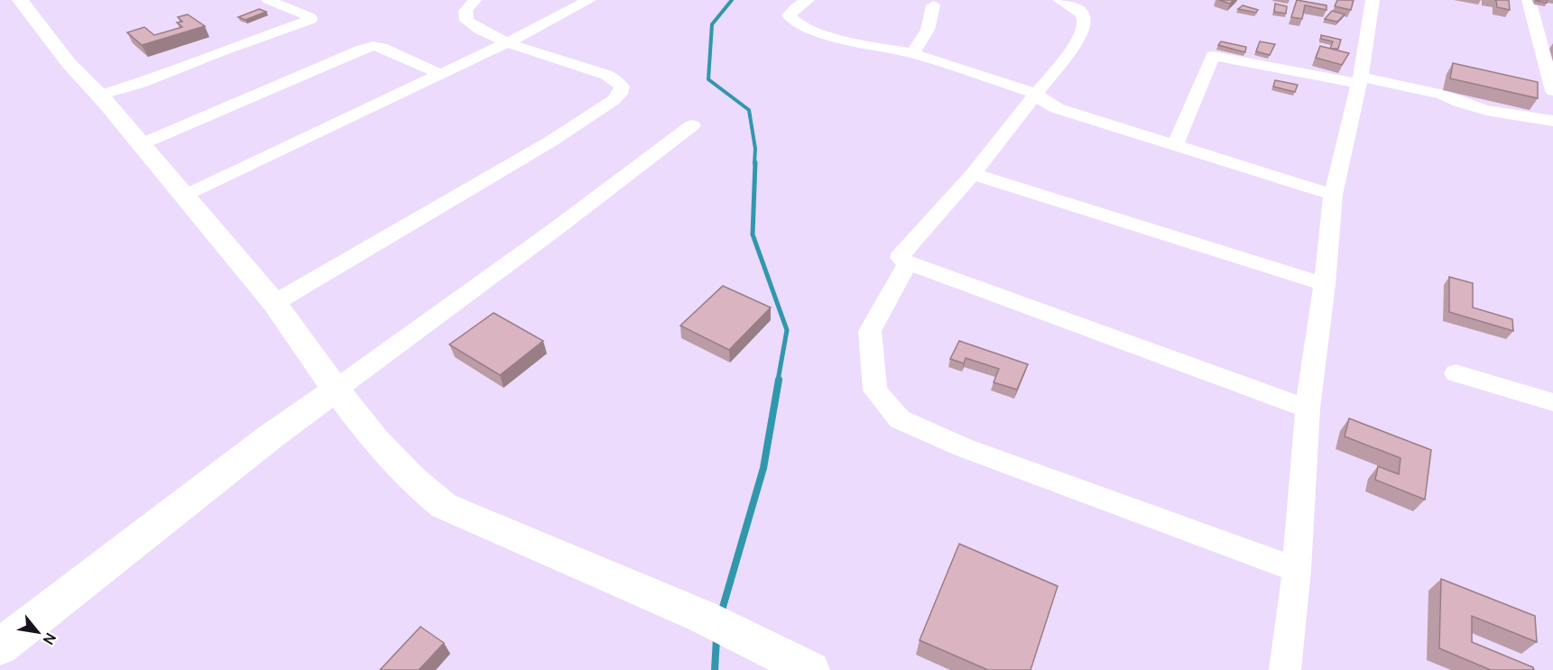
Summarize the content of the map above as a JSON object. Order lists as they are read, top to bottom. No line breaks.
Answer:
{"north":"bottom right"}
